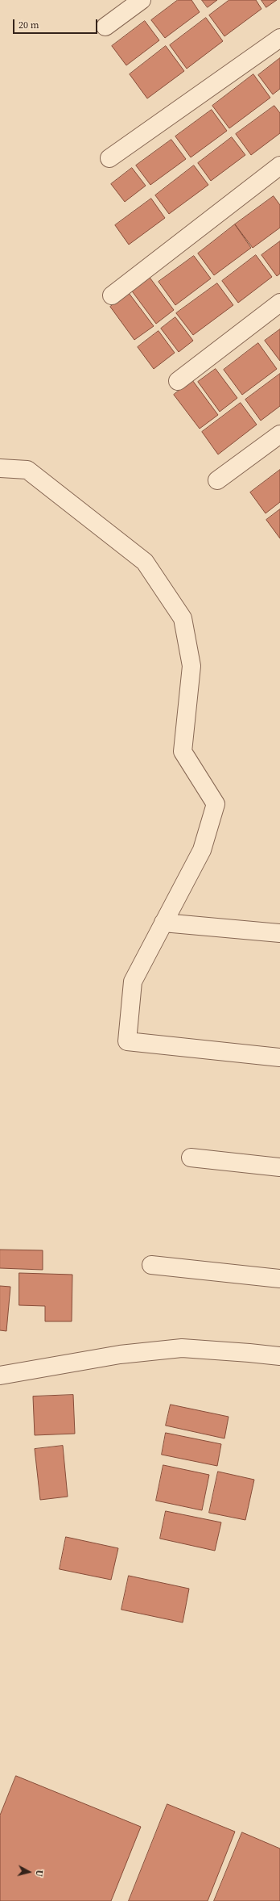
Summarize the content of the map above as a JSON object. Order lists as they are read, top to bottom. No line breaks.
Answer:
{"scale_bar":"20 m","north":"right"}
